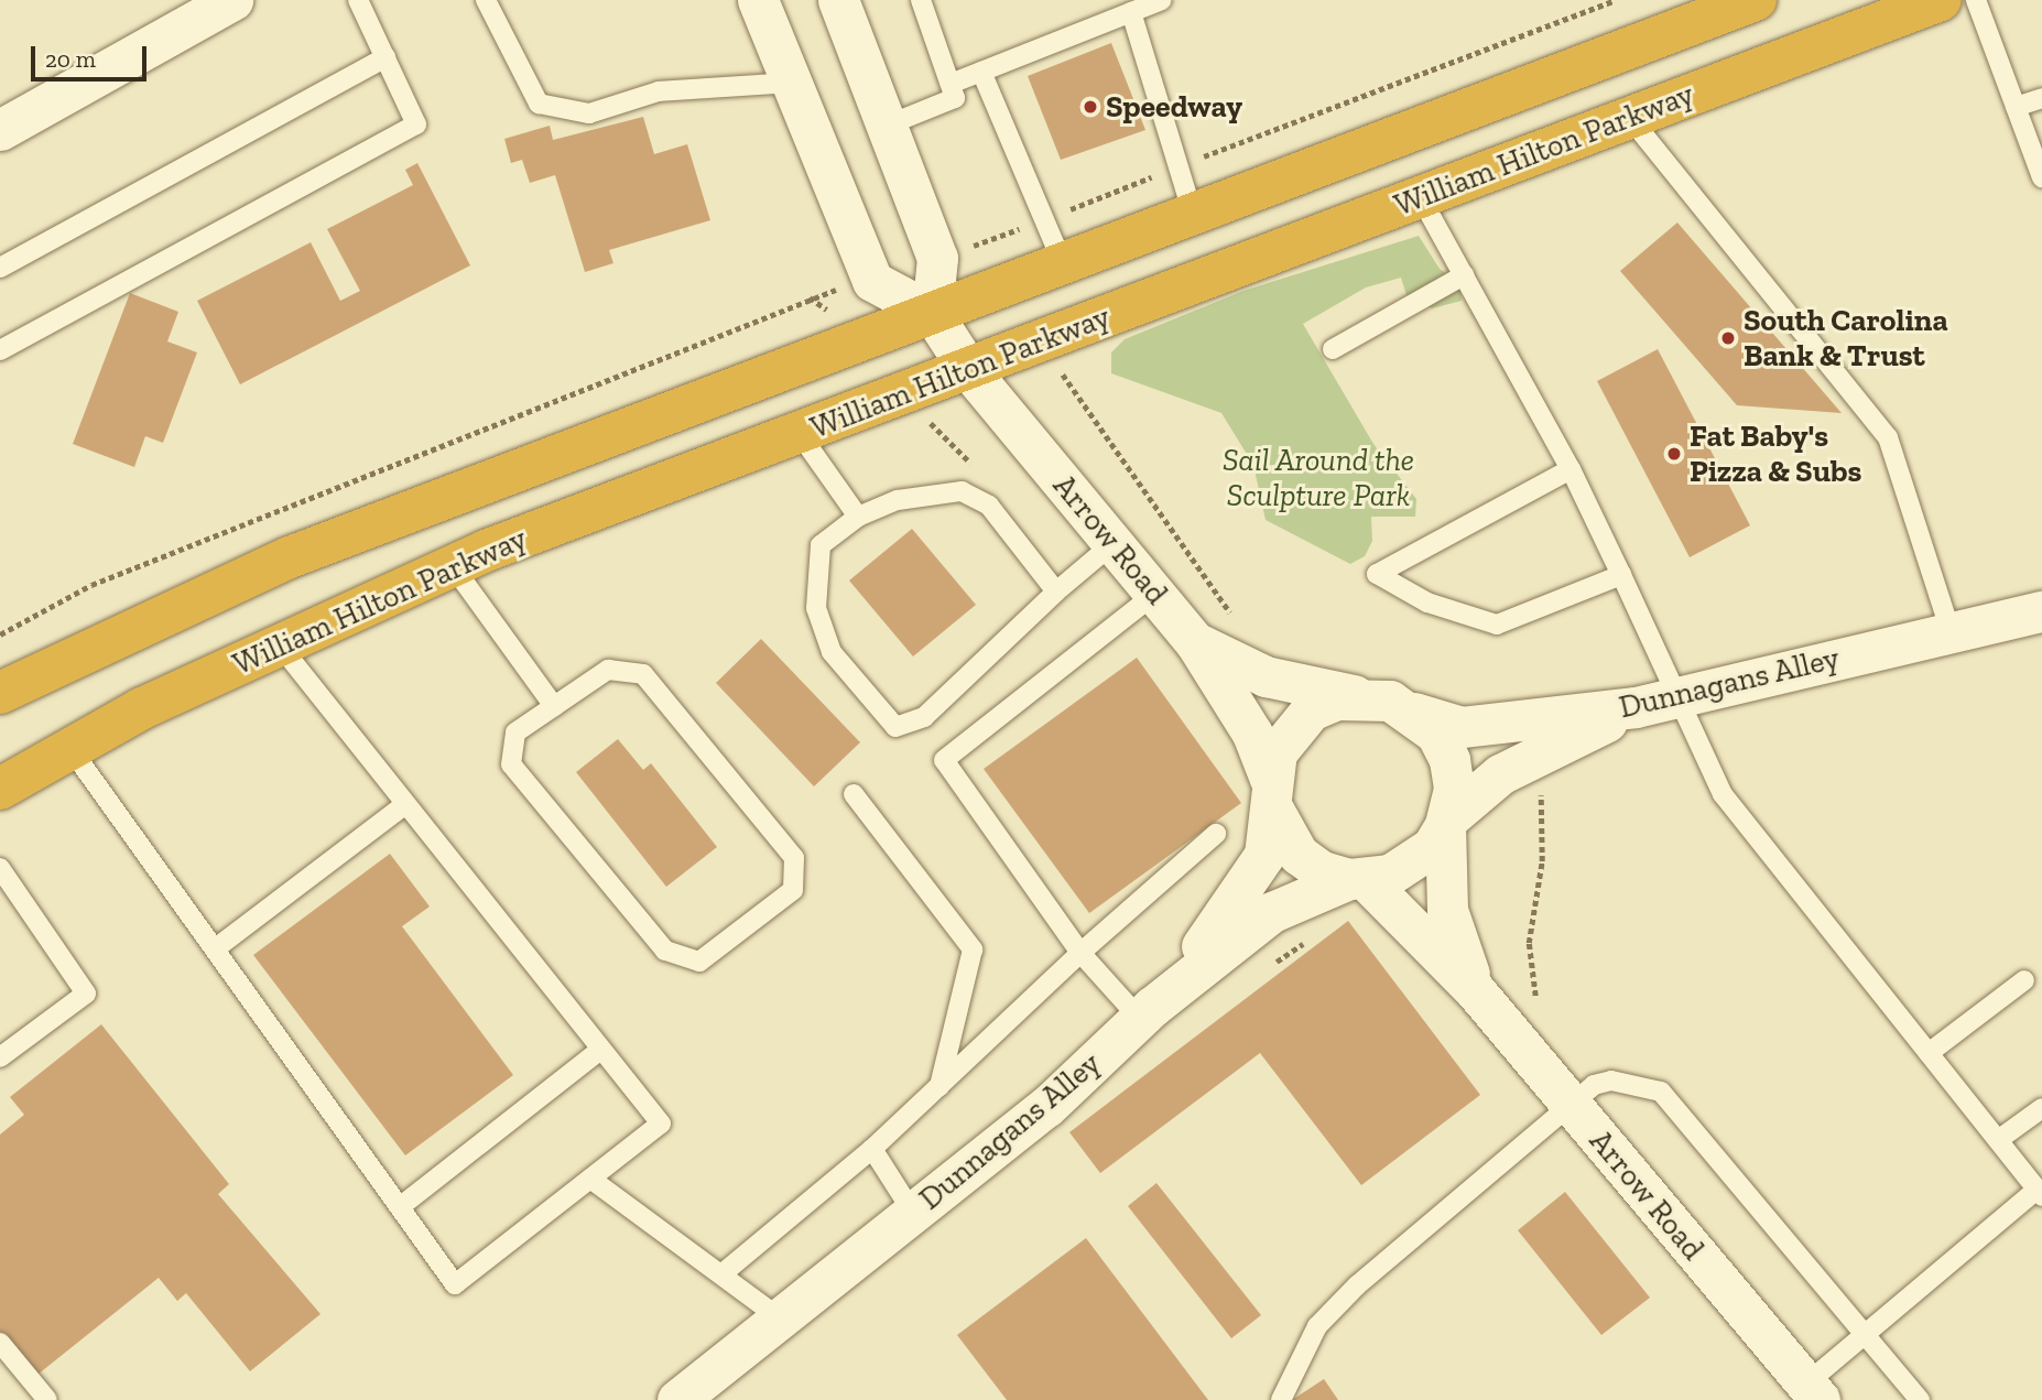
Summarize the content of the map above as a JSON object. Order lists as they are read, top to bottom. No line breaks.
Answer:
{"streets":{"highway":["William Hilton Parkway"],"street":["Arrow Road","Dunnagans Alley"]},"crossings":[["William Hilton Parkway","Arrow Road"],["Arrow Road","Dunnagans Alley"]],"parks":["Sail Around the Sculpture Park"],"places":["Speedway","South Carolina Bank & Trust","Fat Baby's Pizza & Subs"],"scale_bar":"20 m"}
